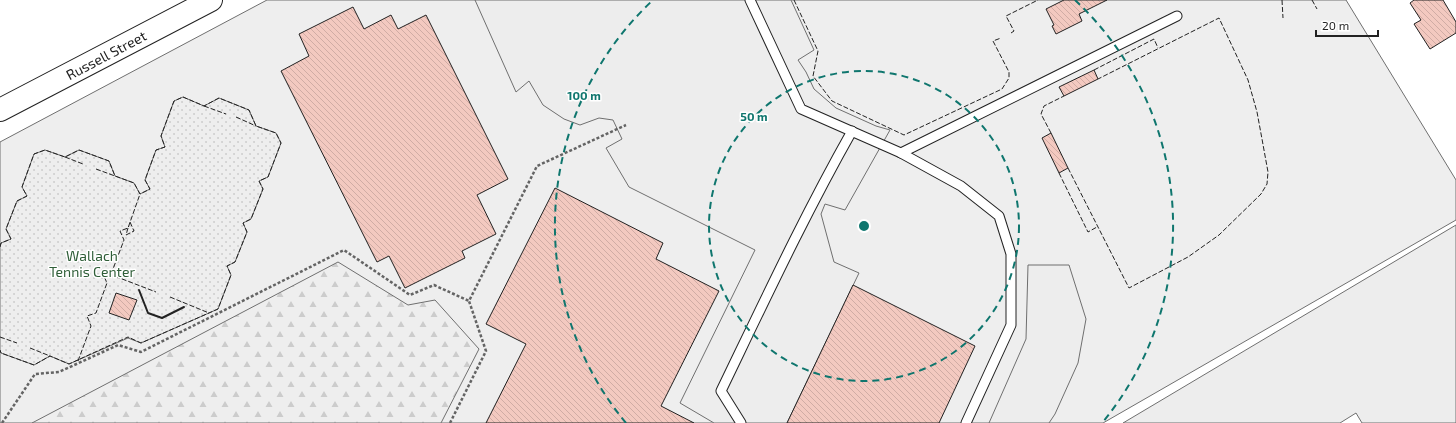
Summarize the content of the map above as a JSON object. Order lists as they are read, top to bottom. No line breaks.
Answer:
{"streets":{"main road":["Russell Street"]},"parks":["Wallach Tennis Center"],"scale_bar":"20 m","rings":["100 m","50 m"]}
